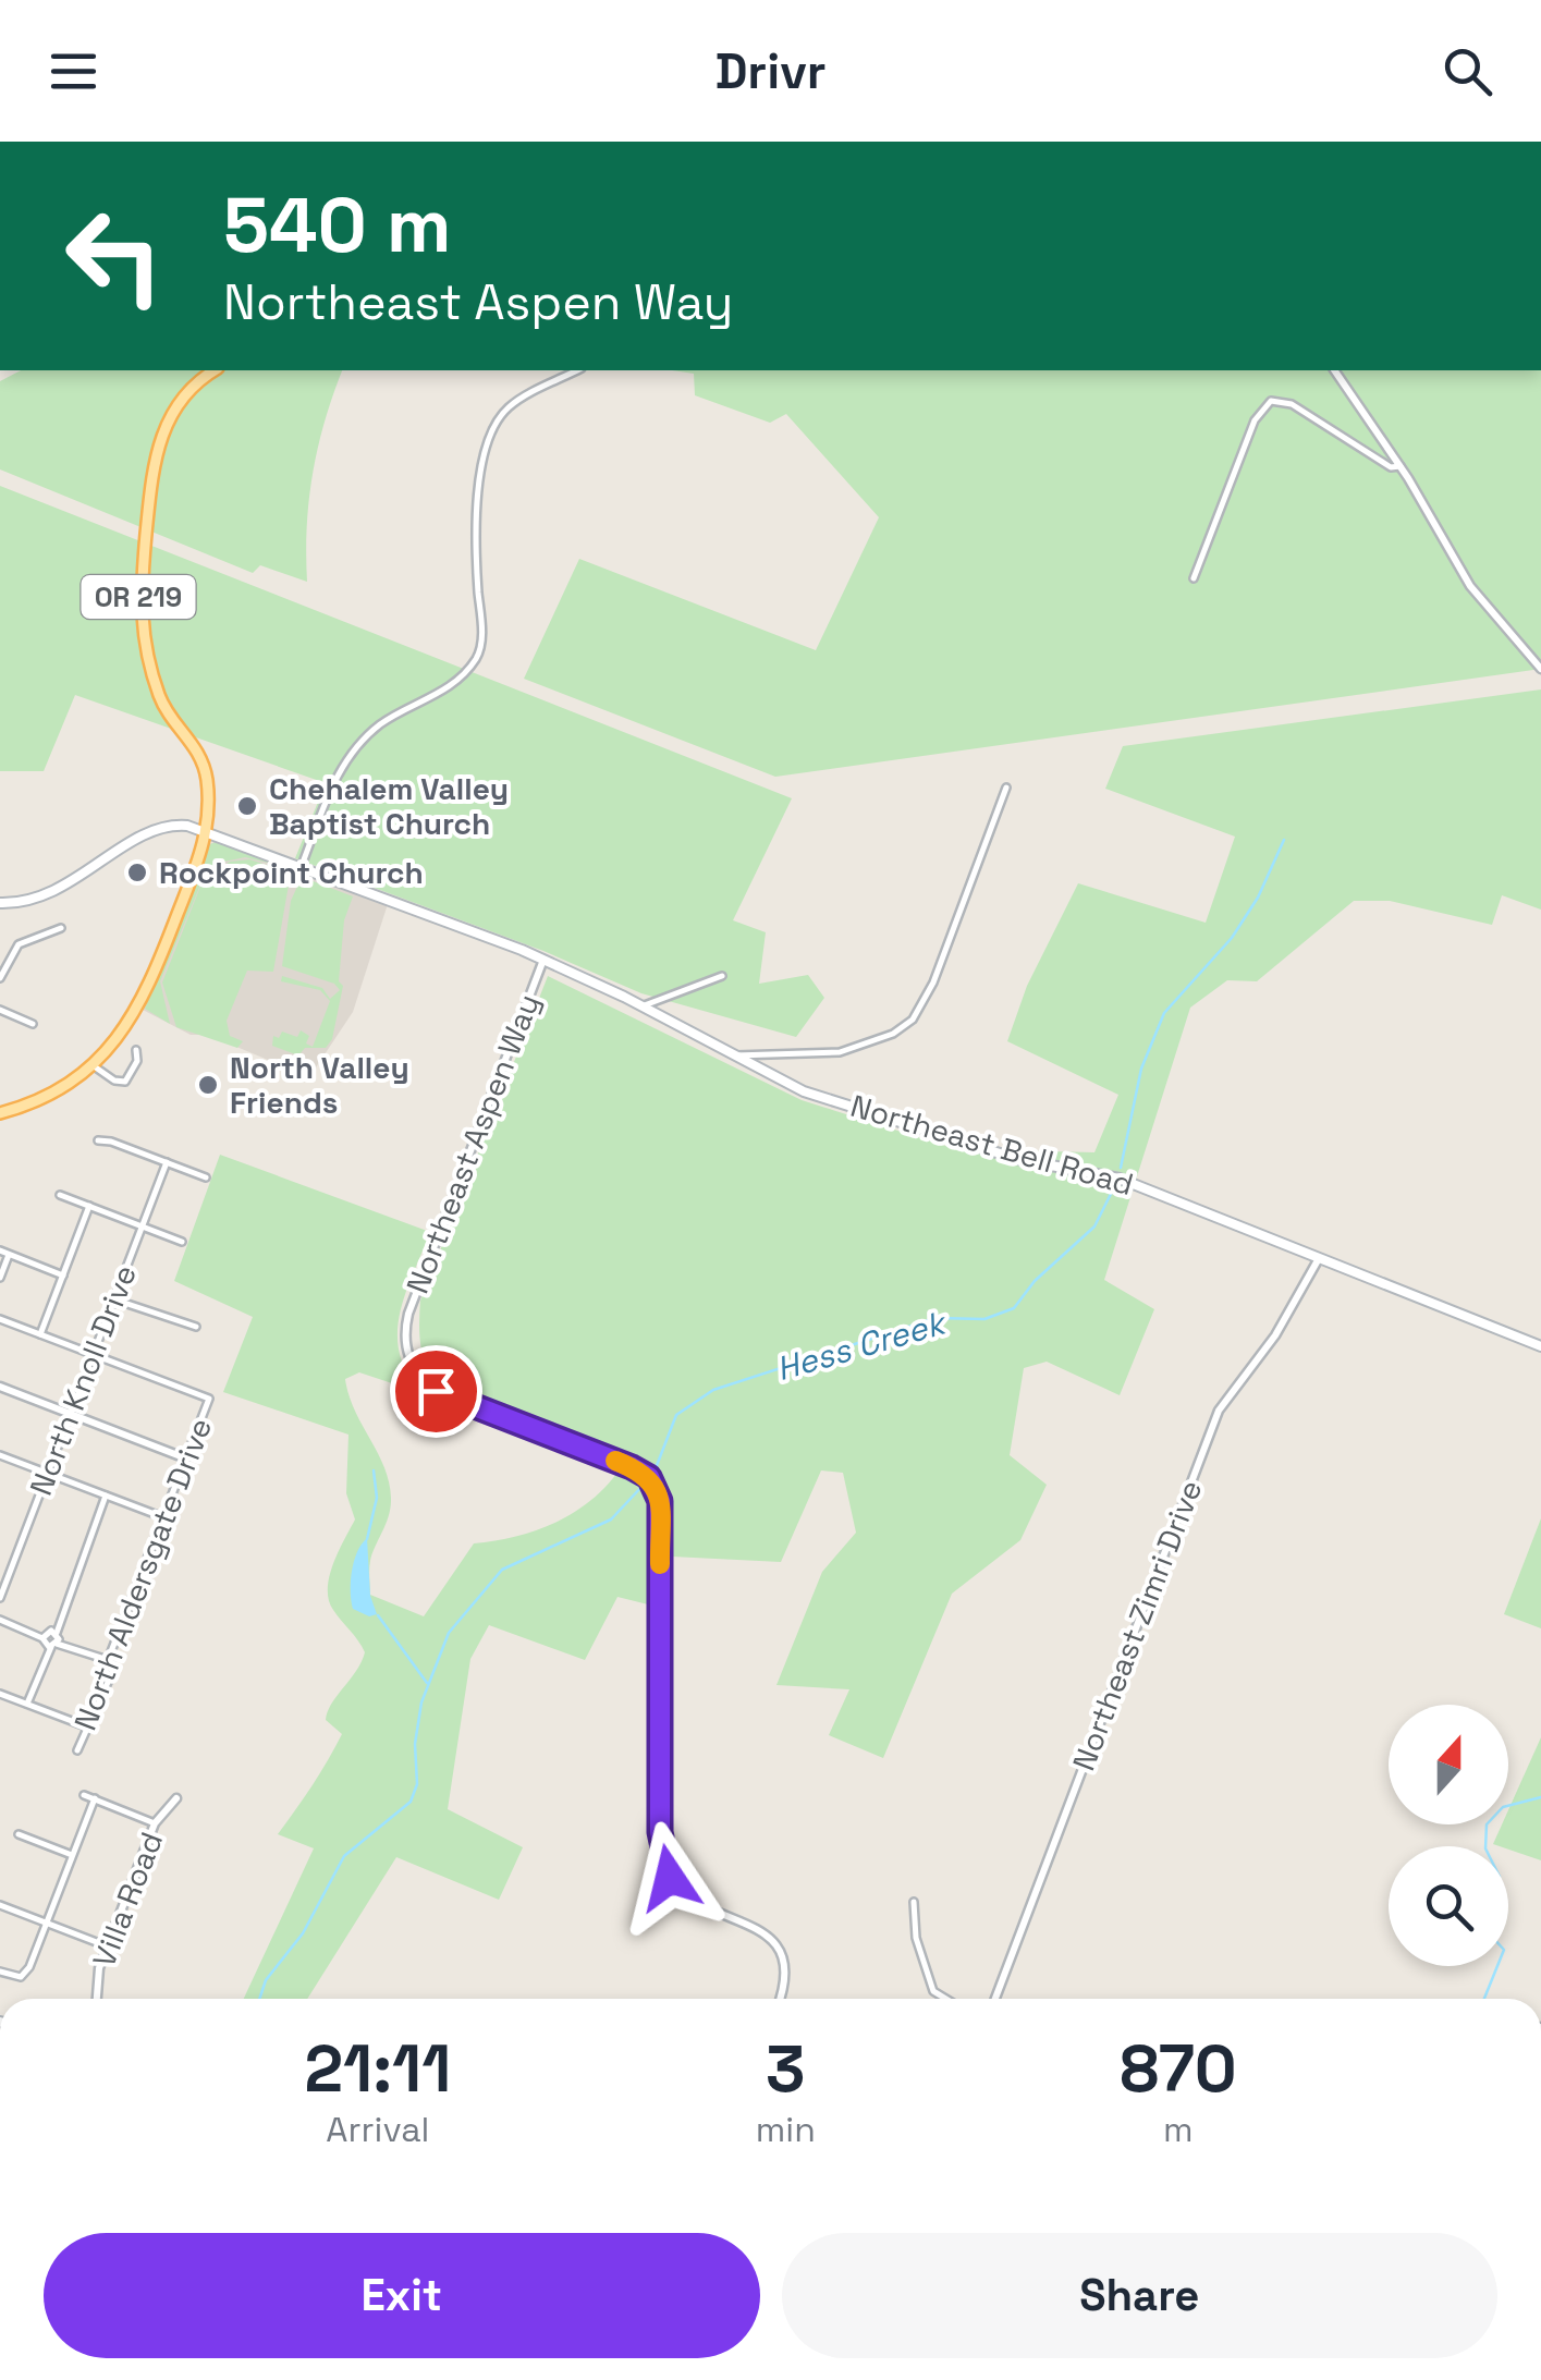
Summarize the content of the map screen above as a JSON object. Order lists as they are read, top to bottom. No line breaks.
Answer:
{"streets":{"main road":["OR 219","Northeast Bell Road"],"street":["Northeast Aspen Way","North Knoll Drive","North Aldersgate Drive","Northeast Zimri Drive","Villa Road"]},"crossings":[["OR 219","Northeast Bell Road"],["Northeast Aspen Way","Northeast Bell Road"],["Northeast Bell Road","Northeast Zimri Drive"],["North Knoll Drive","North Aldersgate Drive"]],"water":["Hess Creek"],"places":["Chehalem Valley Baptist Church","Rockpoint Church","North Valley Friends"],"north":"top","page":{"header":"Drivr","turn":["540 m","Northeast Aspen Way"],"eta":["21:11","Arrival","3","min","870","m"],"buttons":["Exit","Share"]}}
